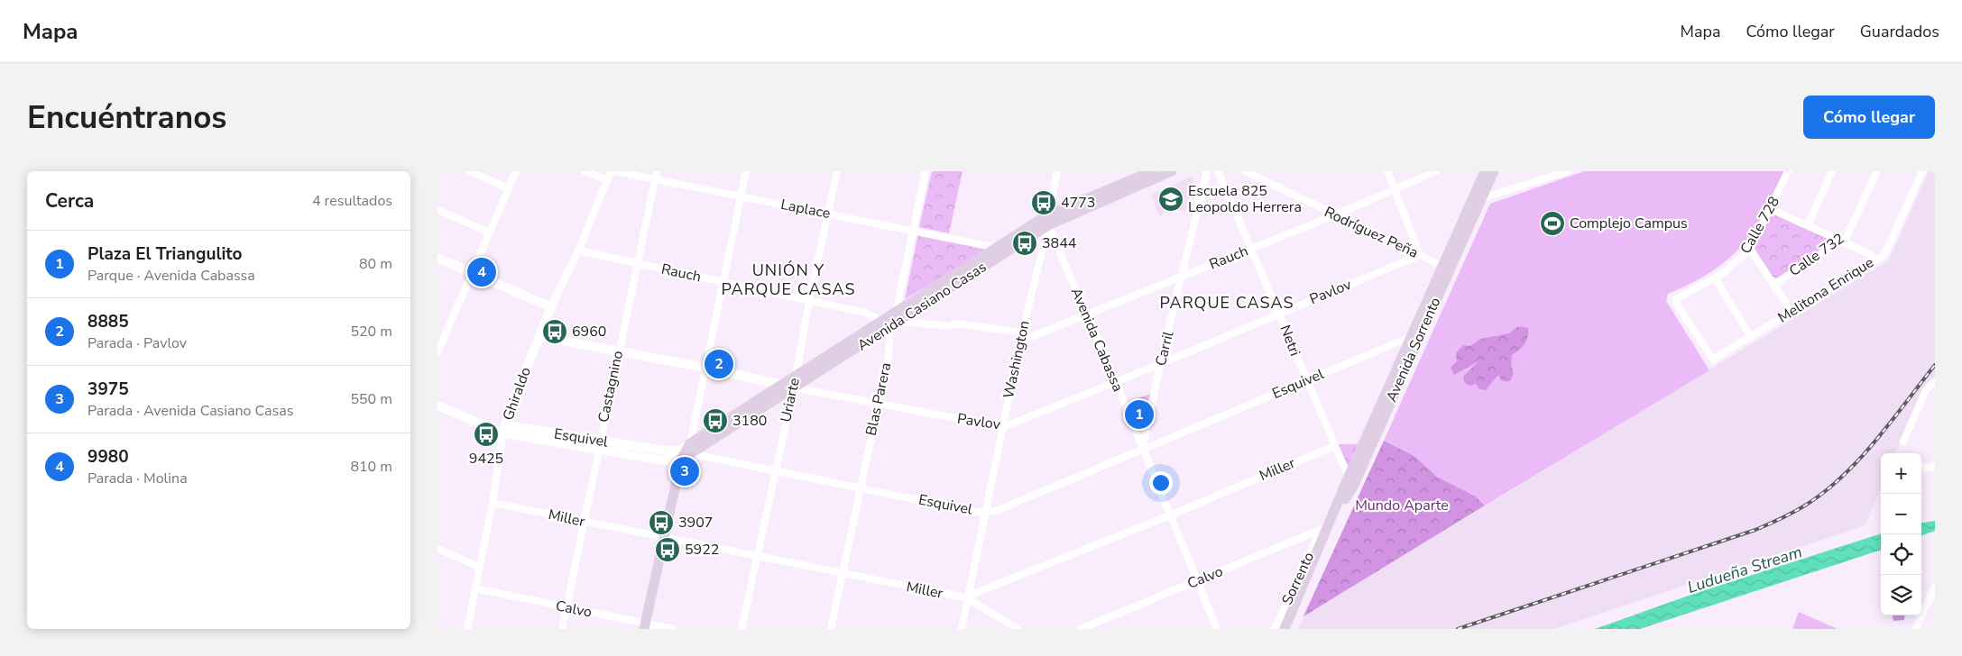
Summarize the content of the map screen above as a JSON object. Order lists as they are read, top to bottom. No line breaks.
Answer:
{"streets":{"main road":["Avenida Casiano Casas","Avenida Sorrento"],"street":["Laplace","Calle 728","Rodríguez Peña","Calle 732","Rauch","Melitona Enrique","Pavlov","Avenida Cabassa","Netri","Carril","Washington","Esquivel","Castagnino","Ghiraldo","Blas Parera","Uriarte","Miller","Calvo","Sorrento"]},"crossings":[["Laplace","Avenida Casiano Casas"],["Laplace","Castagnino"],["Laplace","Blas Parera"],["Laplace","Uriarte"],["Calle 728","Melitona Enrique"],["Rodríguez Peña","Rauch"],["Rodríguez Peña","Pavlov"],["Rodríguez Peña","Avenida Sorrento"],["Rauch","Avenida Casiano Casas"],["Rauch","Avenida Cabassa"],["Rauch","Netri"],["Rauch","Carril"],["Rauch","Washington"],["Rauch","Castagnino"],["Rauch","Ghiraldo"],["Rauch","Blas Parera"],["Rauch","Uriarte"],["Pavlov","Avenida Casiano Casas"],["Pavlov","Avenida Cabassa"],["Pavlov","Netri"],["Pavlov","Carril"],["Pavlov","Washington"],["Pavlov","Castagnino"],["Pavlov","Ghiraldo"],["Pavlov","Blas Parera"],["Pavlov","Uriarte"],["Avenida Casiano Casas","Avenida Cabassa"],["Avenida Casiano Casas","Washington"],["Avenida Casiano Casas","Esquivel"],["Avenida Casiano Casas","Blas Parera"],["Avenida Casiano Casas","Uriarte"],["Avenida Cabassa","Carril"],["Avenida Cabassa","Washington"],["Avenida Cabassa","Esquivel"],["Avenida Cabassa","Miller"],["Avenida Cabassa","Calvo"],["Netri","Avenida Sorrento"],["Netri","Esquivel"],["Netri","Miller"],["Carril","Esquivel"],["Avenida Sorrento","Esquivel"],["Avenida Sorrento","Calvo"],["Avenida Sorrento","Sorrento"],["Washington","Esquivel"],["Washington","Miller"],["Esquivel","Castagnino"],["Esquivel","Ghiraldo"],["Esquivel","Blas Parera"],["Esquivel","Uriarte"],["Castagnino","Miller"],["Castagnino","Calvo"],["Ghiraldo","Miller"],["Ghiraldo","Calvo"],["Blas Parera","Miller"],["Uriarte","Miller"],["Calvo","Sorrento"]],"districts":["UNIÓN Y PARQUE CASAS","PARQUE CASAS"],"water":["Ludueña Stream"],"parks":["Mundo Aparte"],"places":{"school or university":["Escuela 825 Leopoldo Herrera"],"bus stop":["4773","3844","6960","3180","9425","3907","5922"],"sports":["Complejo Campus"]},"page":{"header":"Mapa","nav":["Mapa","Cómo llegar","Guardados"],"buttons":"Cómo llegar","title":"Encuéntranos","heading":["Cerca","4 resultados"],"list":[{"mark":"1","name":"Plaza El Triangulito","note":"Parque · Avenida Cabassa","value":"80 m"},{"mark":"2","name":"8885","note":"Parada · Pavlov","value":"520 m"},{"mark":"3","name":"3975","note":"Parada · Avenida Casiano Casas","value":"550 m"},{"mark":"4","name":"9980","note":"Parada · Molina","value":"810 m"}],"pins":["4","2","1","3"],"map_buttons":["+","−"]}}
